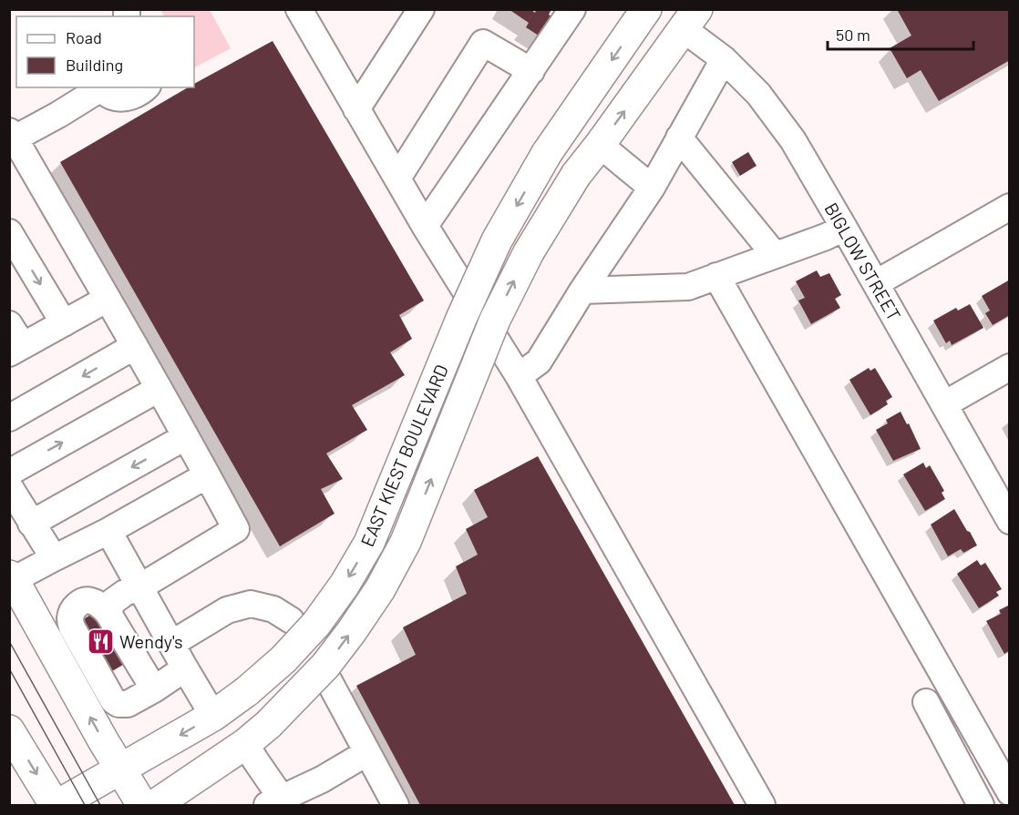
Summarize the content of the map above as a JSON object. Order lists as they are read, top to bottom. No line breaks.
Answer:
{"streets":{"main road":["EAST KIEST BOULEVARD"],"street":["BIGLOW STREET"]},"crossings":[["BIGLOW STREET","EAST KIEST BOULEVARD"]],"places":{"restaurant":["Wendy's"]},"legend":["Road","Building"],"scale_bar":"50 m"}
